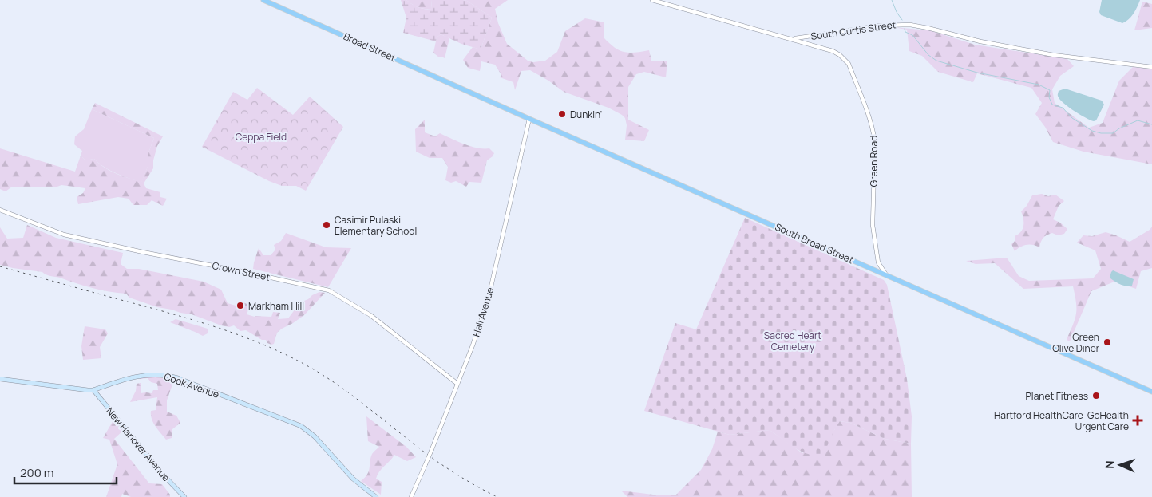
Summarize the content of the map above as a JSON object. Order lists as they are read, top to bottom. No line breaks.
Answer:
{"streets":{"main road":["Broad Street","South Broad Street","Cook Avenue","New Hanover Avenue"],"street":["South Curtis Street","Green Road","Crown Street","Hall Avenue"]},"crossings":[["South Curtis Street","Green Road"],["Broad Street","South Broad Street"],["Green Road","South Broad Street"],["South Broad Street","Hall Avenue"],["Crown Street","Hall Avenue"],["Cook Avenue","New Hanover Avenue"]],"parks":["Ceppa Field","Sacred Heart Cemetery"],"places":{"other":["Dunkin'","Casimir Pulaski Elementary School","Markham Hill","Green Olive Diner","Planet Fitness"],"health":["Hartford HealthCare-GoHealth Urgent Care"]},"scale_bar":"200 m","north":"left"}
